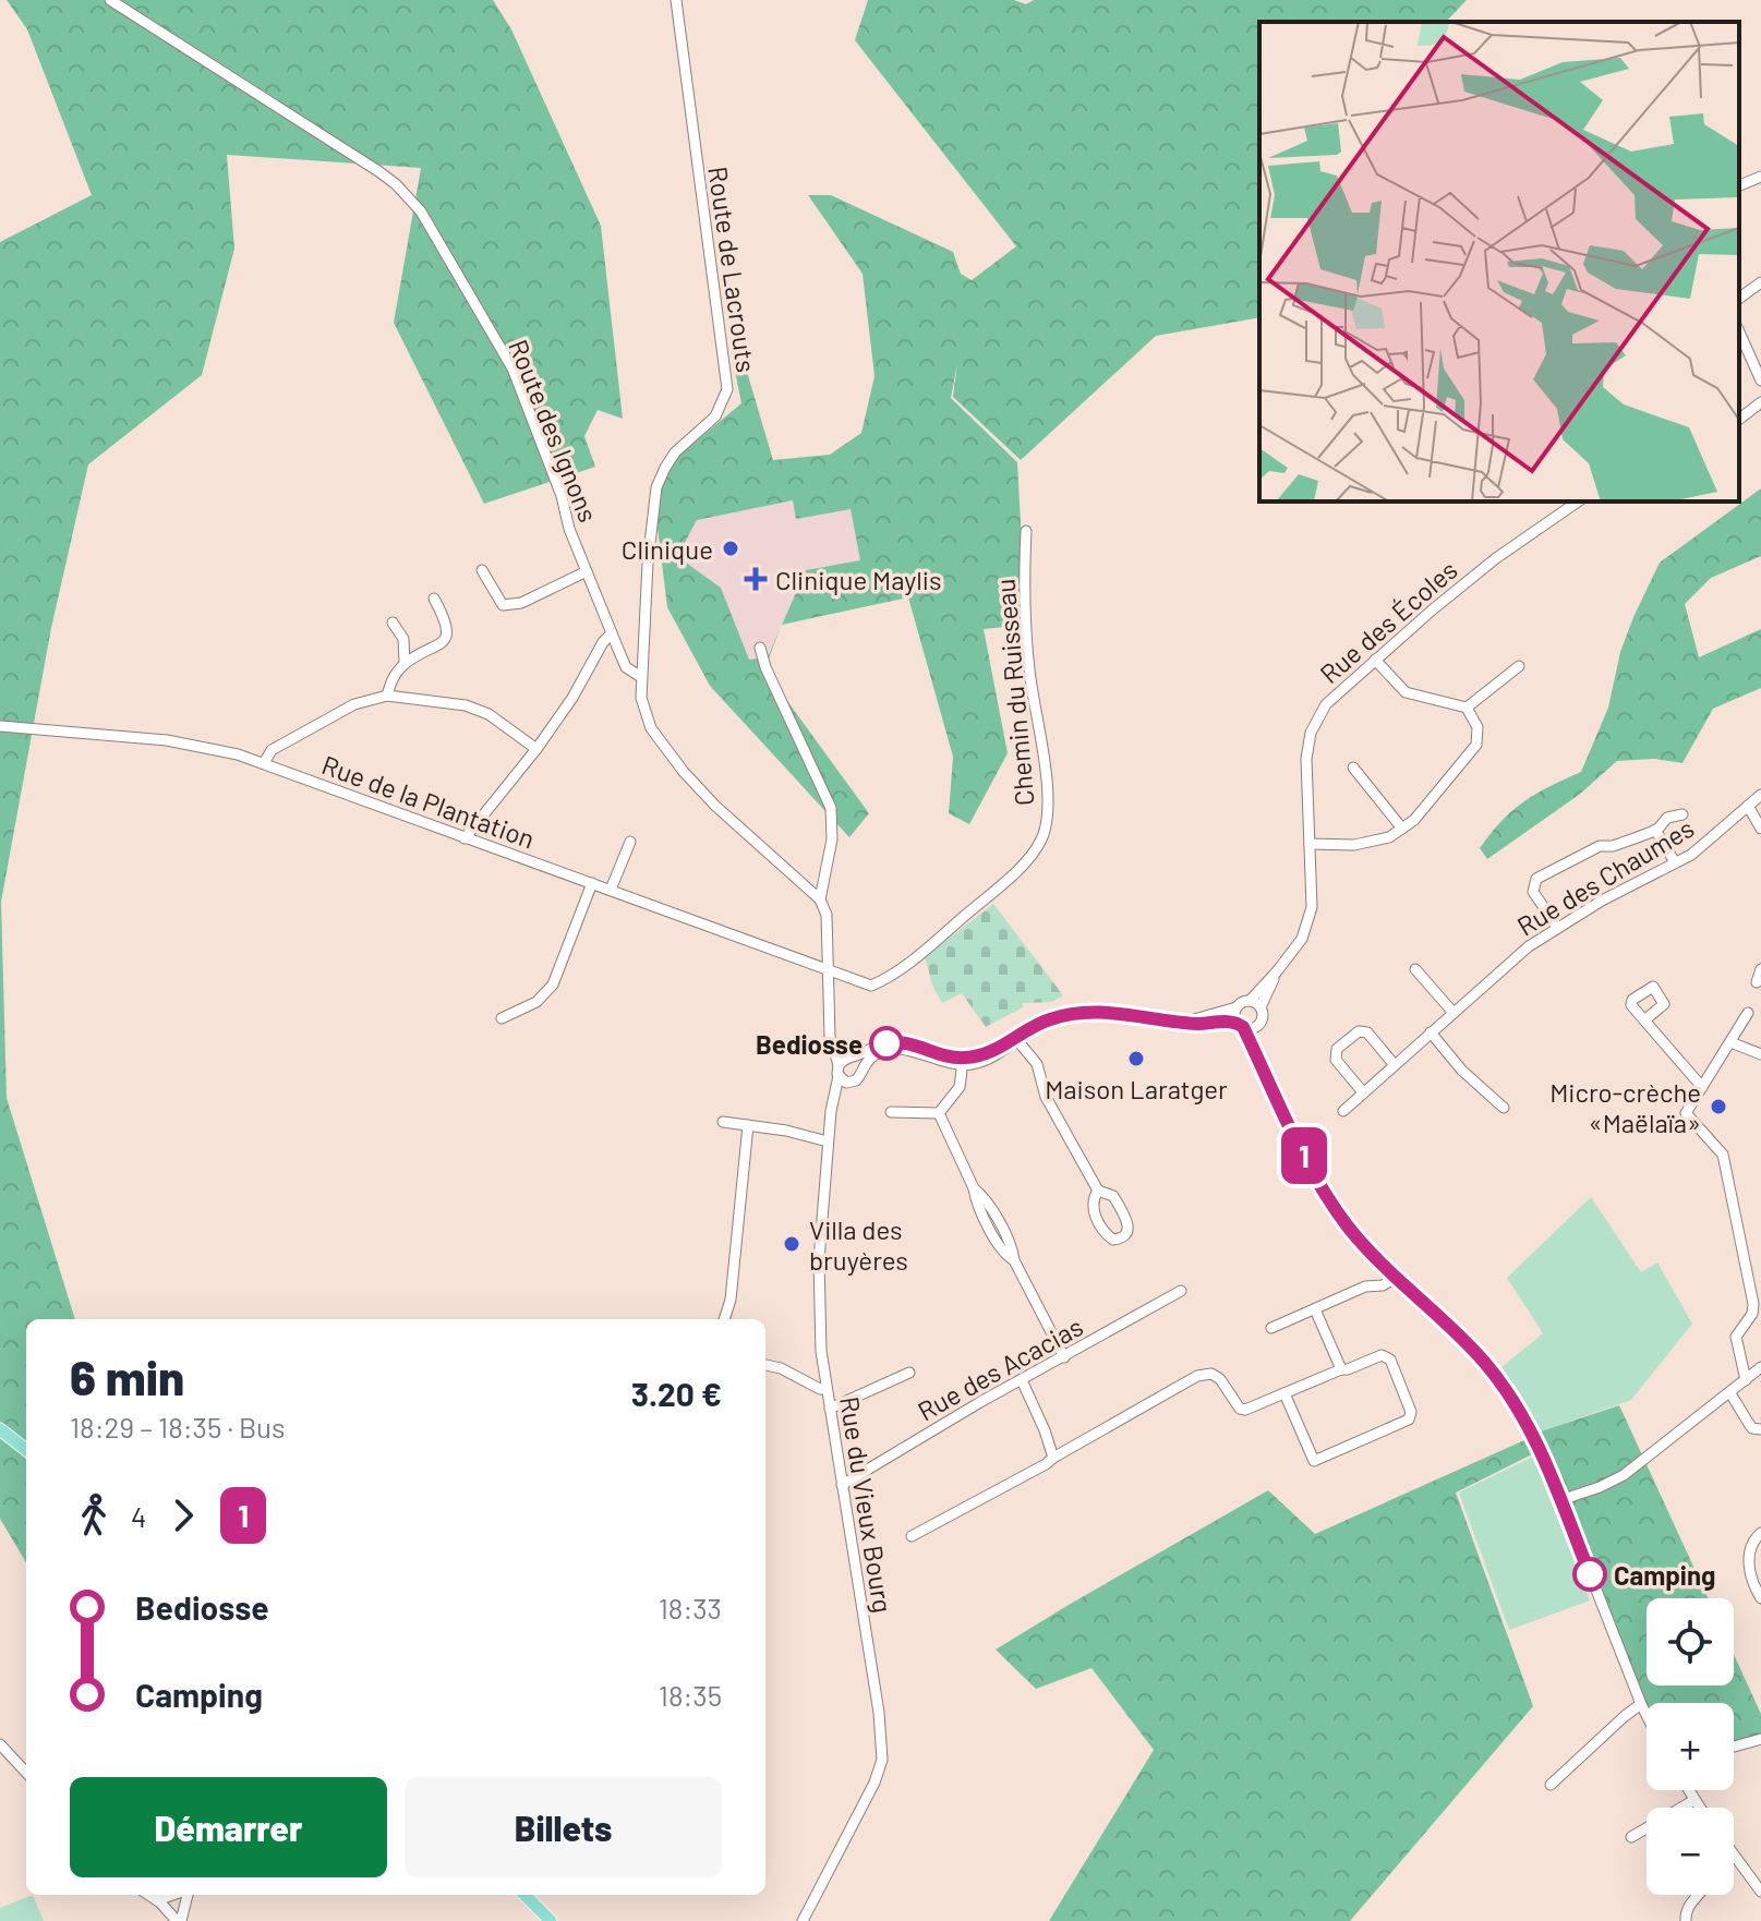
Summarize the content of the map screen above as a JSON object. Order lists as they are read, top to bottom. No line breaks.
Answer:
{"streets":{"street":["Route de Lacrouts","Route des Ignons","Rue des Écoles","Chemin du Ruisseau","Rue de la Plantation","Rue des Chaumes","Rue des Acacias","Rue du Vieux Bourg"]},"crossings":[["Route de Lacrouts","Route des Ignons"],["Chemin du Ruisseau","Rue de la Plantation"],["Rue des Acacias","Rue du Vieux Bourg"]],"places":{"other":["Clinique","Bediosse","Maison Laratger","Micro-crèche «Maëlaïa»","Villa des bruyères","Camping"],"health":["Clinique Maylis"]},"lines":["bus line 1"],"page":{"on_map":"1","heading":["6 min","18:29 – 18:35 · Bus","3.20 €"],"legs":["4","1"],"list":[{"name":"Bediosse","value":"18:33"},{"name":"Camping","value":"18:35"}],"map_buttons":["+","−"],"buttons":["Démarrer","Billets"]}}
